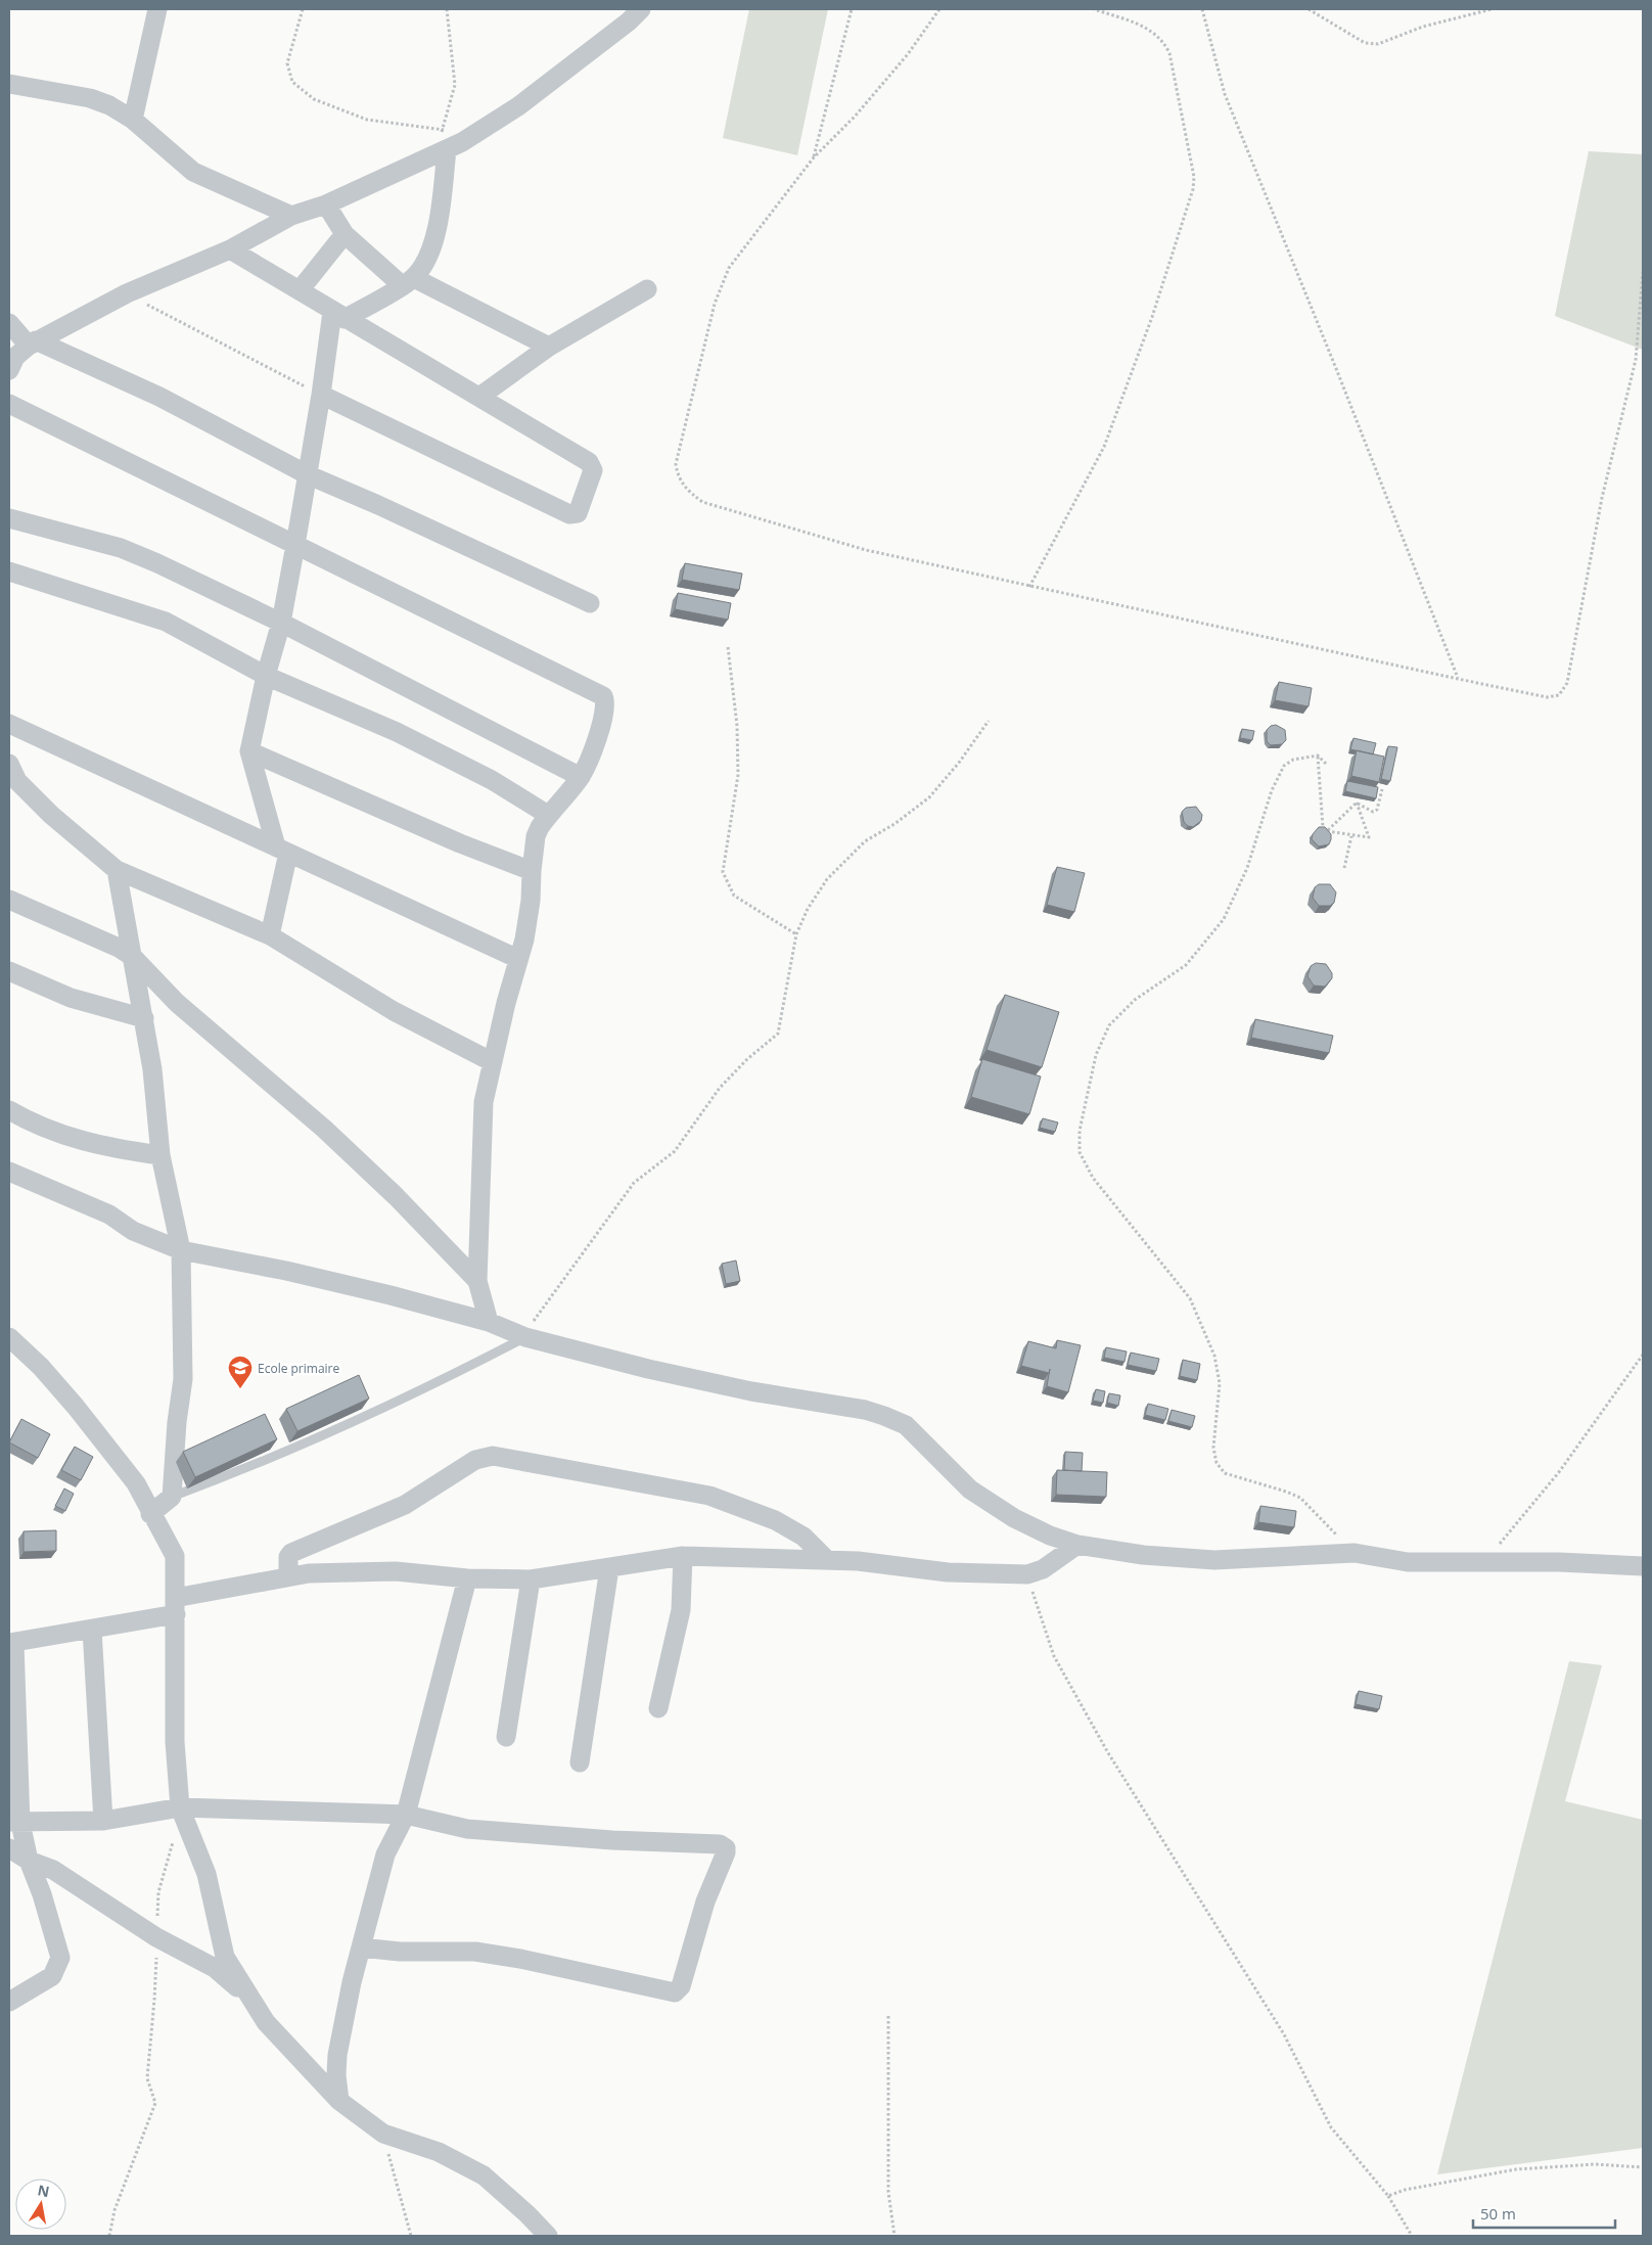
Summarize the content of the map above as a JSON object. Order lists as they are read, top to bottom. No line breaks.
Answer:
{"places":{"school or university":["Ecole primaire"]},"scale_bar":"50 m","north":"top"}
